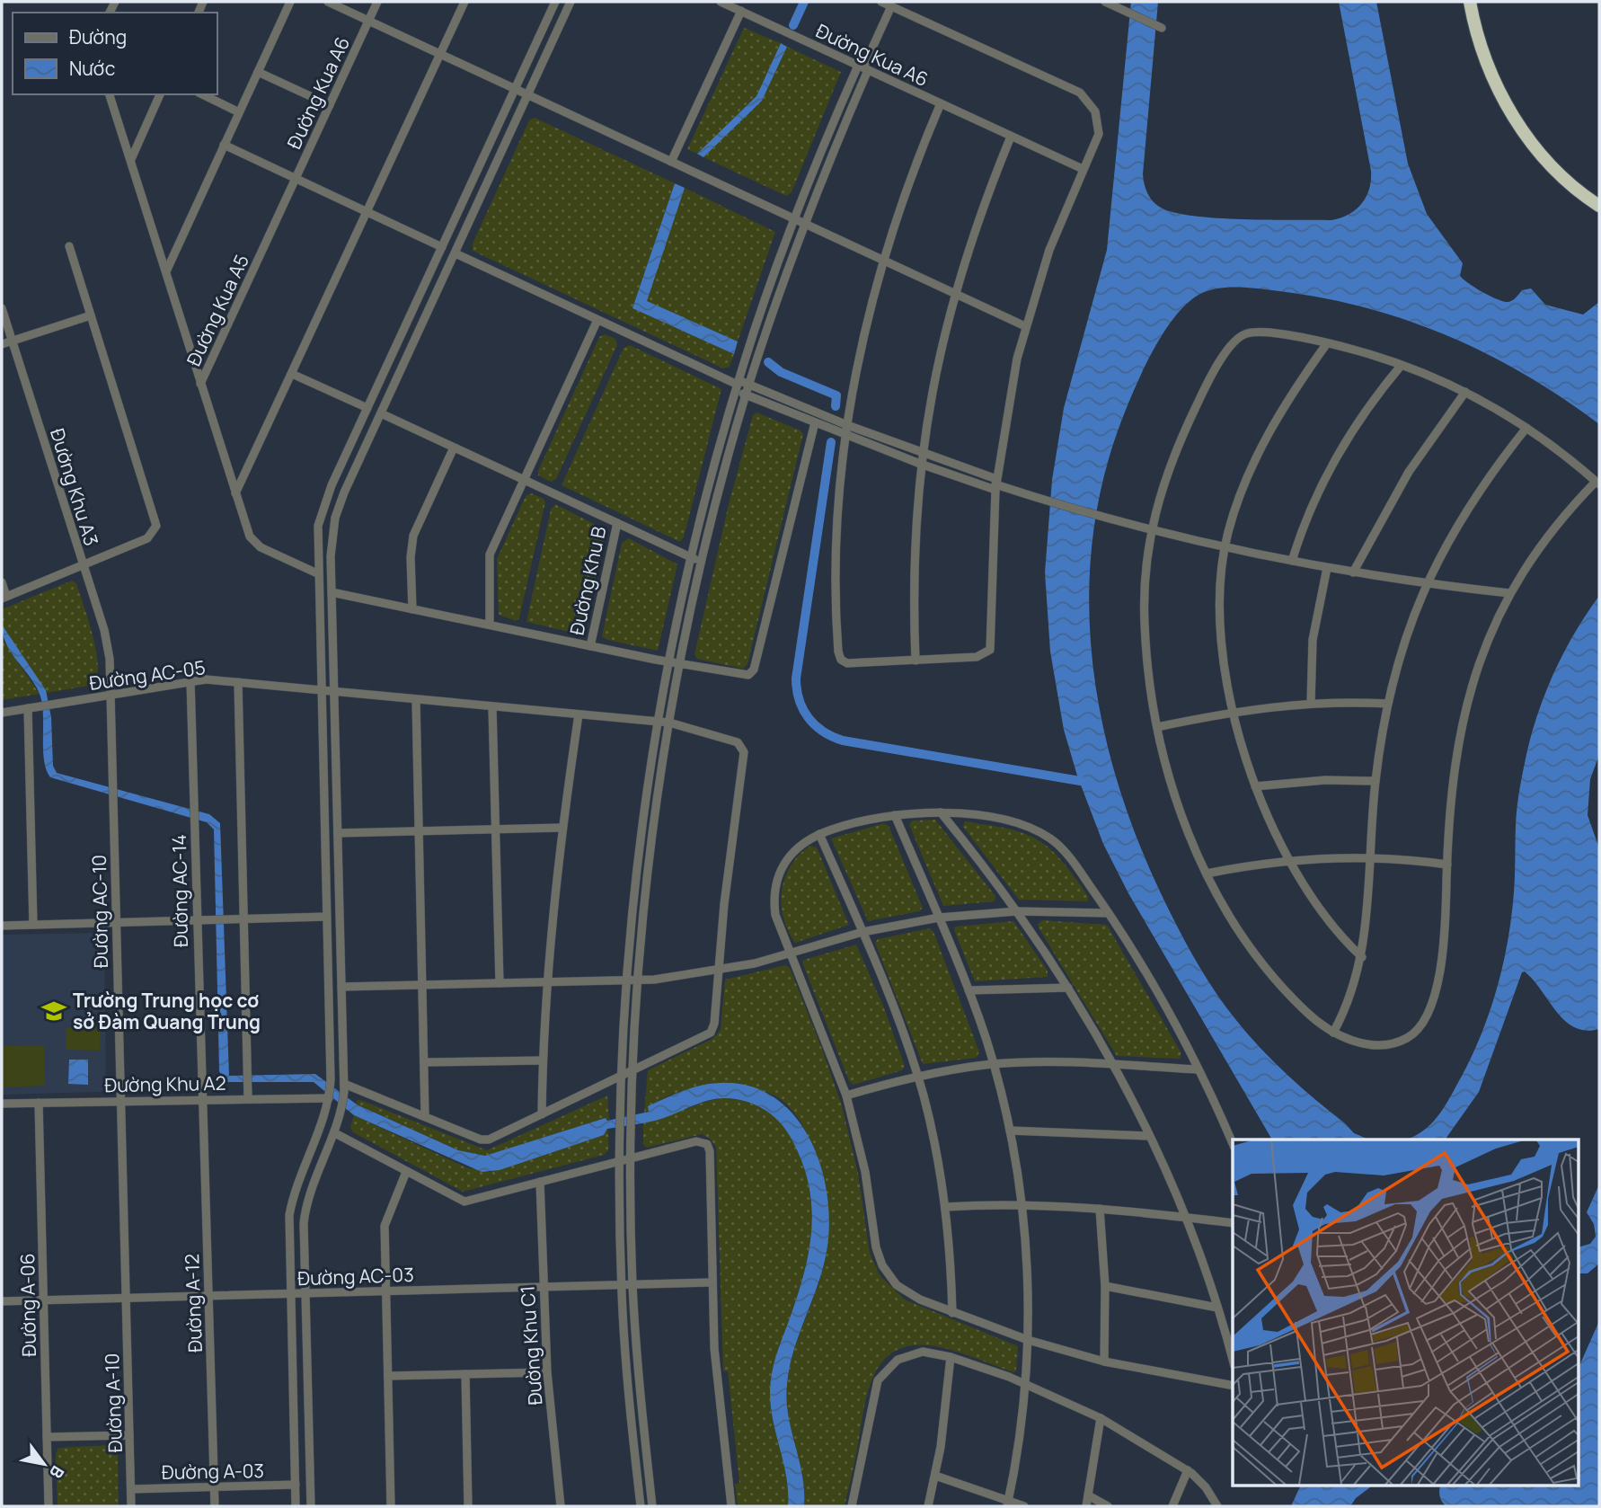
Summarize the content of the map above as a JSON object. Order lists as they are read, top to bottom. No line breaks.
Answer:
{"streets":{"street":["Đường Kua A6","Đường Kua A5","Đường Khu A3","Đường Khu B","Đường AC-05","Đường AC-14","Đường AC-10","Đường Khu A2","Đường AC-03","Đường A-12","Đường A-06","Đường Khu C1","Đường A-10","Đường A-03"]},"crossings":[["Đường Kua A6","Đường Kua A5"],["Đường Khu A3","Đường AC-10"],["Đường AC-05","Đường AC-14"],["Đường AC-05","Đường AC-10"],["Đường AC-14","Đường Khu A2"],["Đường AC-14","Đường A-12"],["Đường AC-10","Đường Khu A2"],["Đường AC-10","Đường AC-03"],["Đường AC-10","Đường A-10"],["Đường Khu A2","Đường A-12"],["Đường Khu A2","Đường A-06"],["Đường AC-03","Đường A-12"],["Đường AC-03","Đường A-06"],["Đường AC-03","Đường Khu C1"],["Đường AC-03","Đường A-10"],["Đường A-12","Đường A-03"],["Đường A-10","Đường A-03"]],"places":{"school or university":["Trường Trung học cơ sở Đàm Quang Trung"]},"legend":["Đường","Nước"],"north":"bottom right"}
